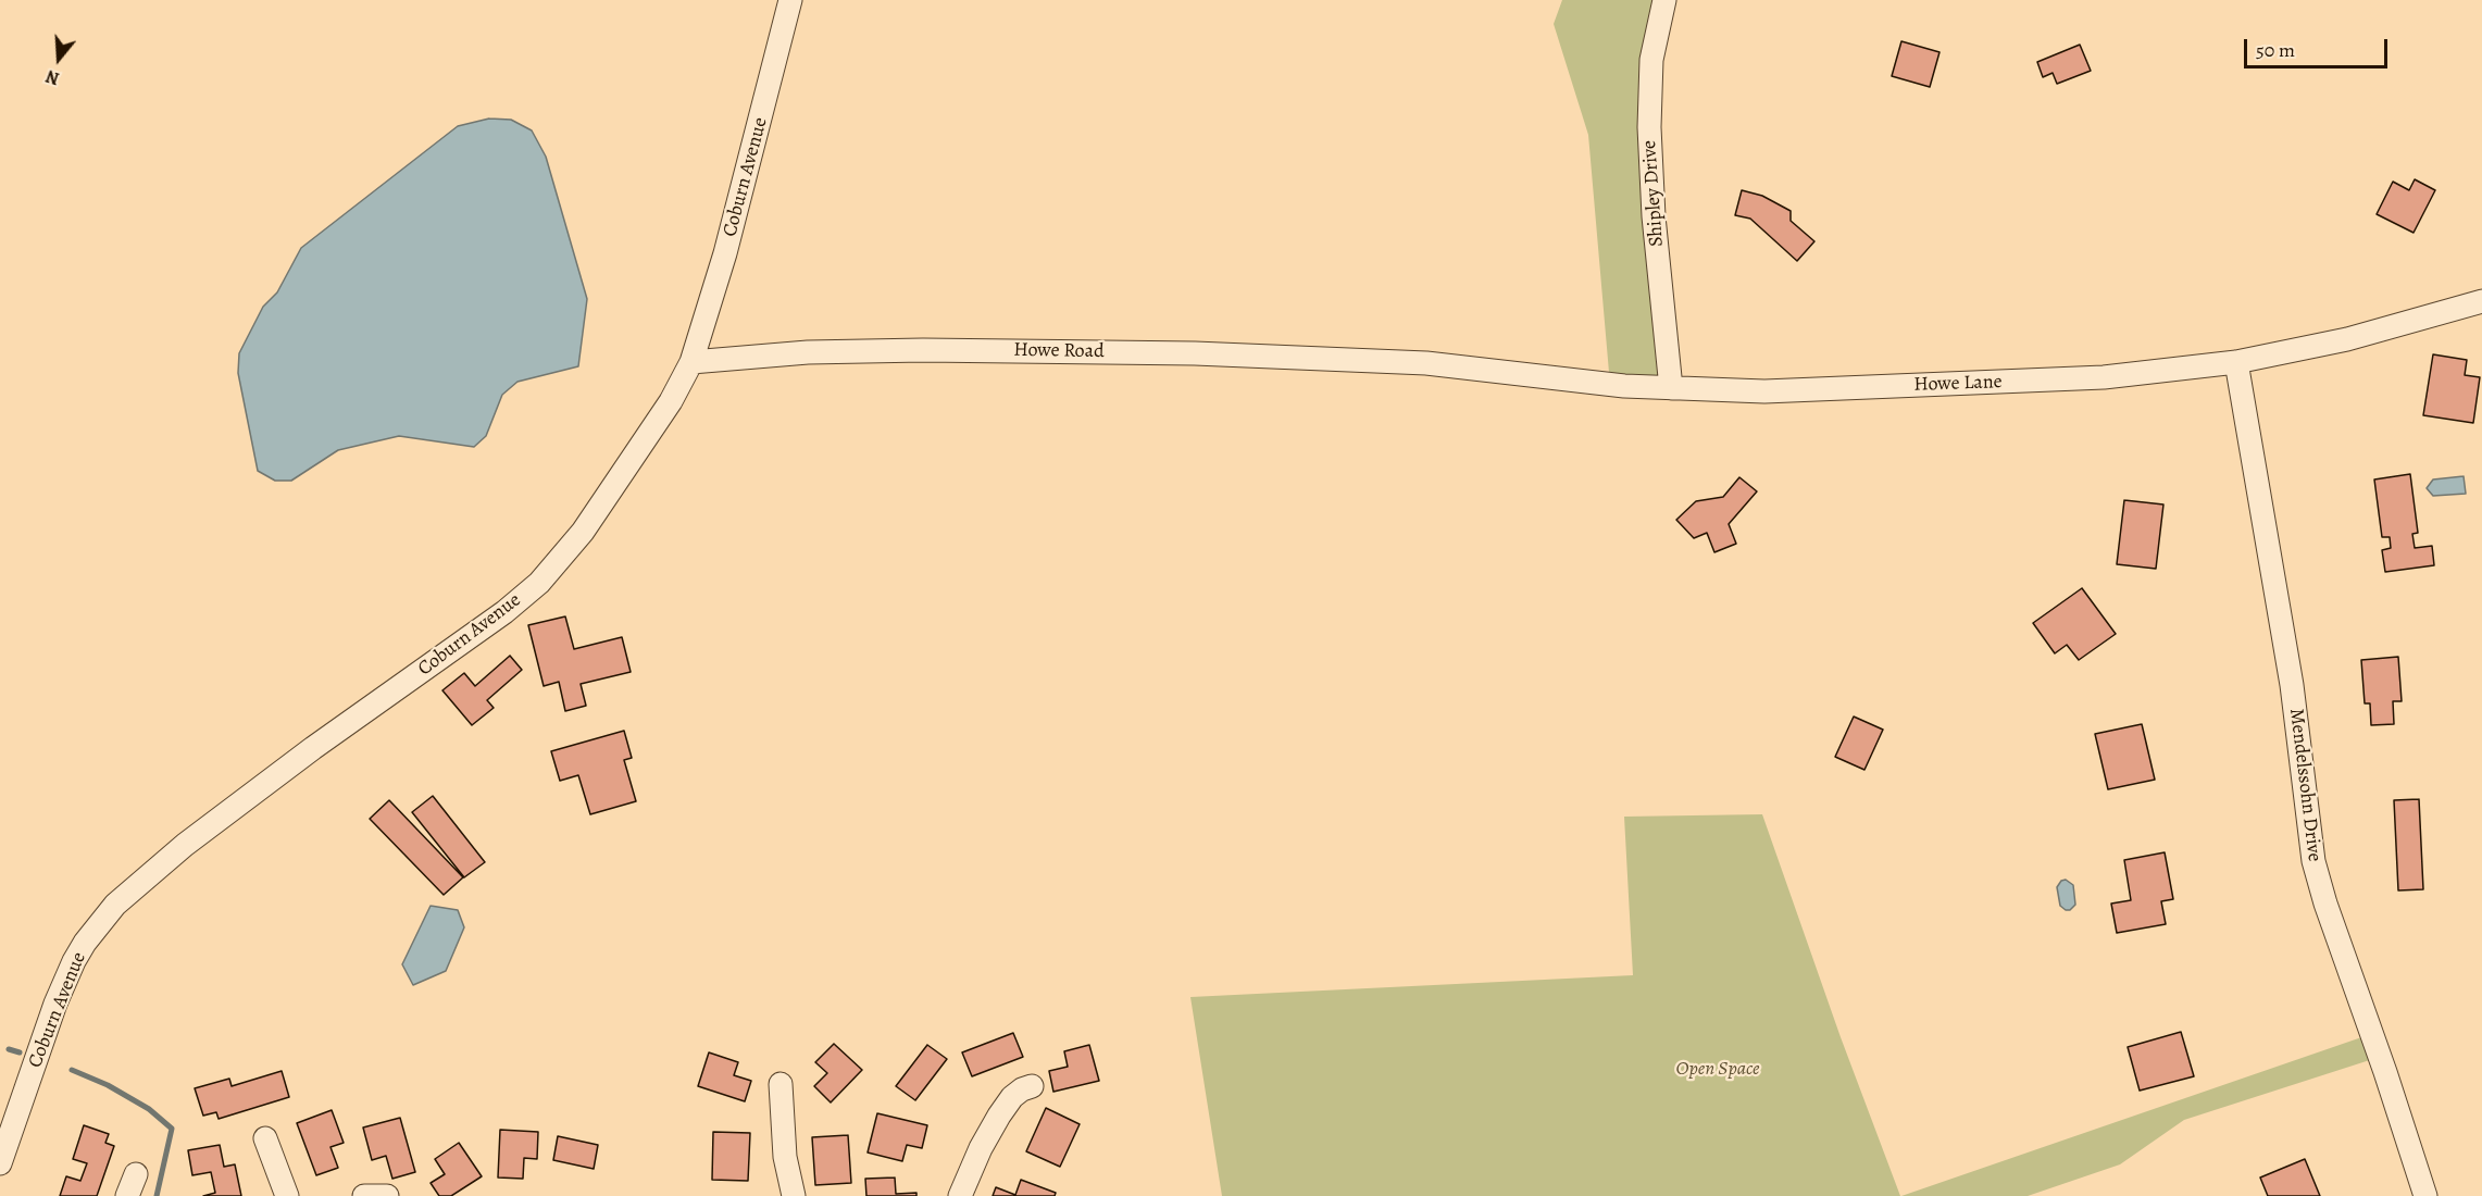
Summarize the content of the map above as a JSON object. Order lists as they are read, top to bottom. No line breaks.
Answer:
{"streets":{"street":["Coburn Avenue","Shipley Drive","Howe Road","Howe Lane","Mendelssohn Drive"]},"crossings":[["Coburn Avenue","Howe Road"],["Shipley Drive","Howe Lane"],["Howe Road","Howe Lane"],["Howe Lane","Mendelssohn Drive"]],"parks":["Open Space"],"scale_bar":"50 m","north":"bottom"}
